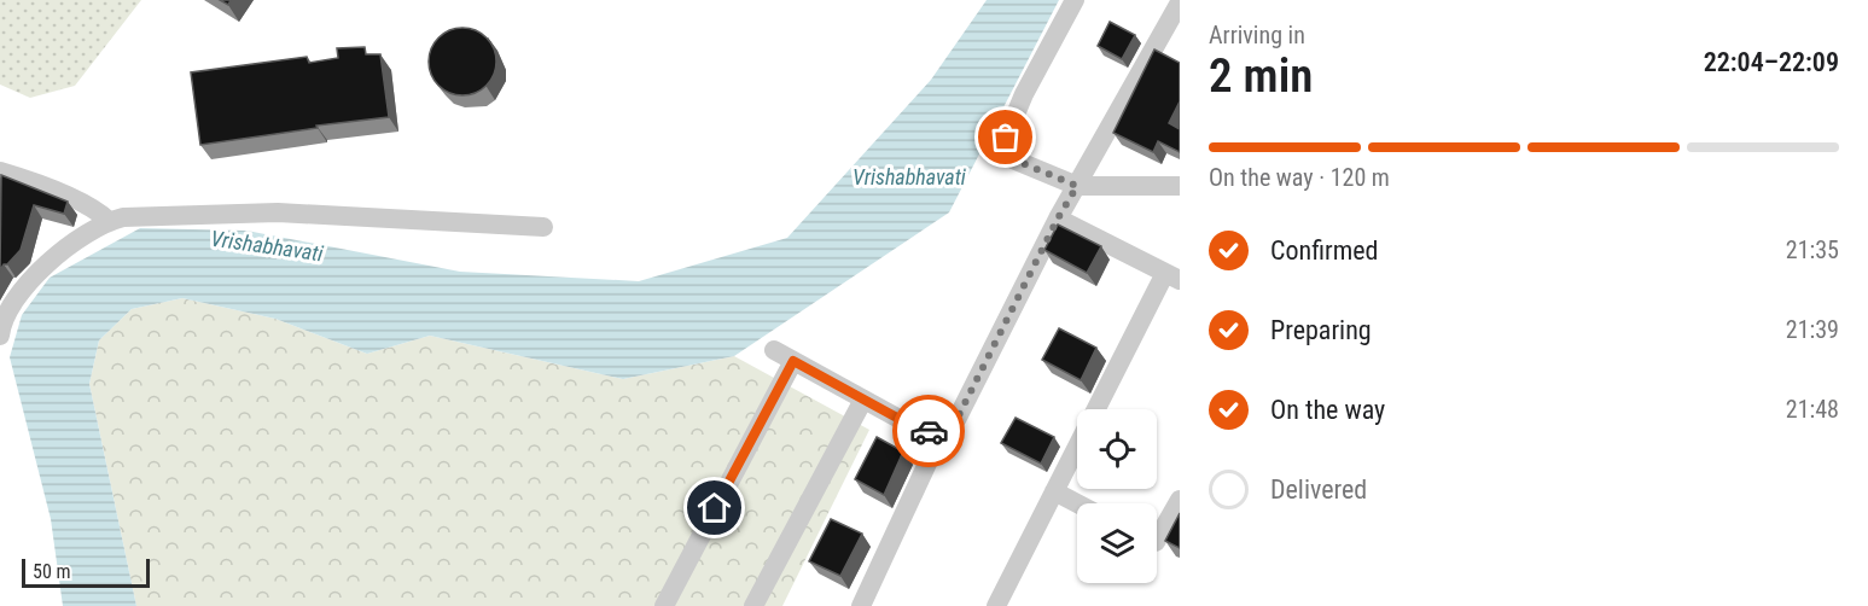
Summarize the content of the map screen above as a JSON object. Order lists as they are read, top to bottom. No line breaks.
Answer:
{"water":["Vrishabhavati"],"scale_bar":"50 m","page":{"heading":["2 min","Arriving in","22:04–22:09"],"bar":"On the way · 120 m","list":[["Confirmed","21:35"],["Preparing","21:39"],["On the way","21:48"],"Delivered"],"scale":"50 m"}}
